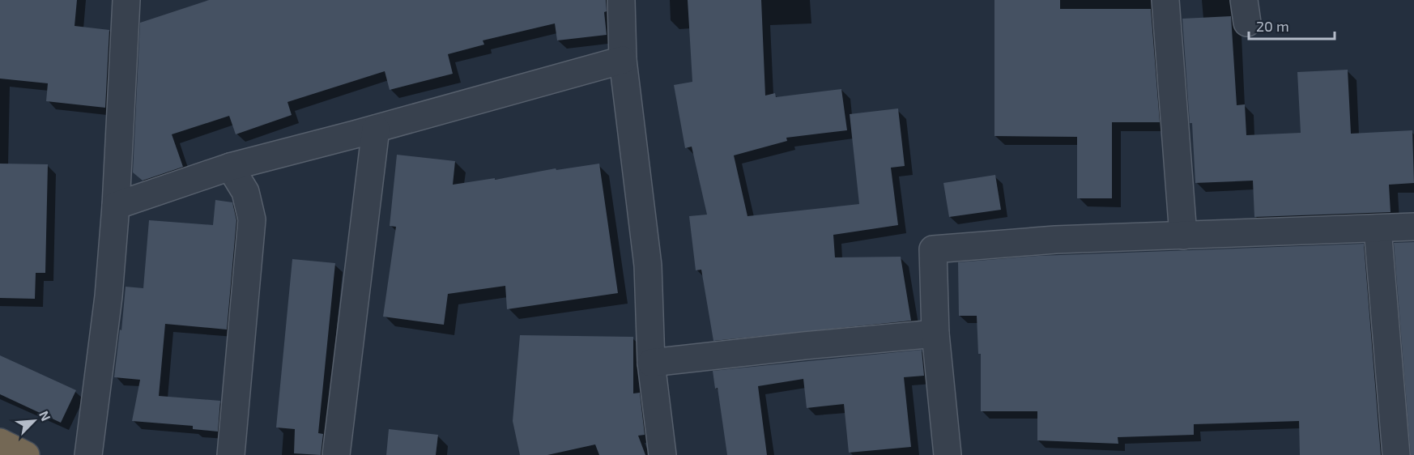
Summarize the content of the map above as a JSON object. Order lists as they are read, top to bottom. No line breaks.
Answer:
{"scale_bar":"20 m","north":"top right"}
